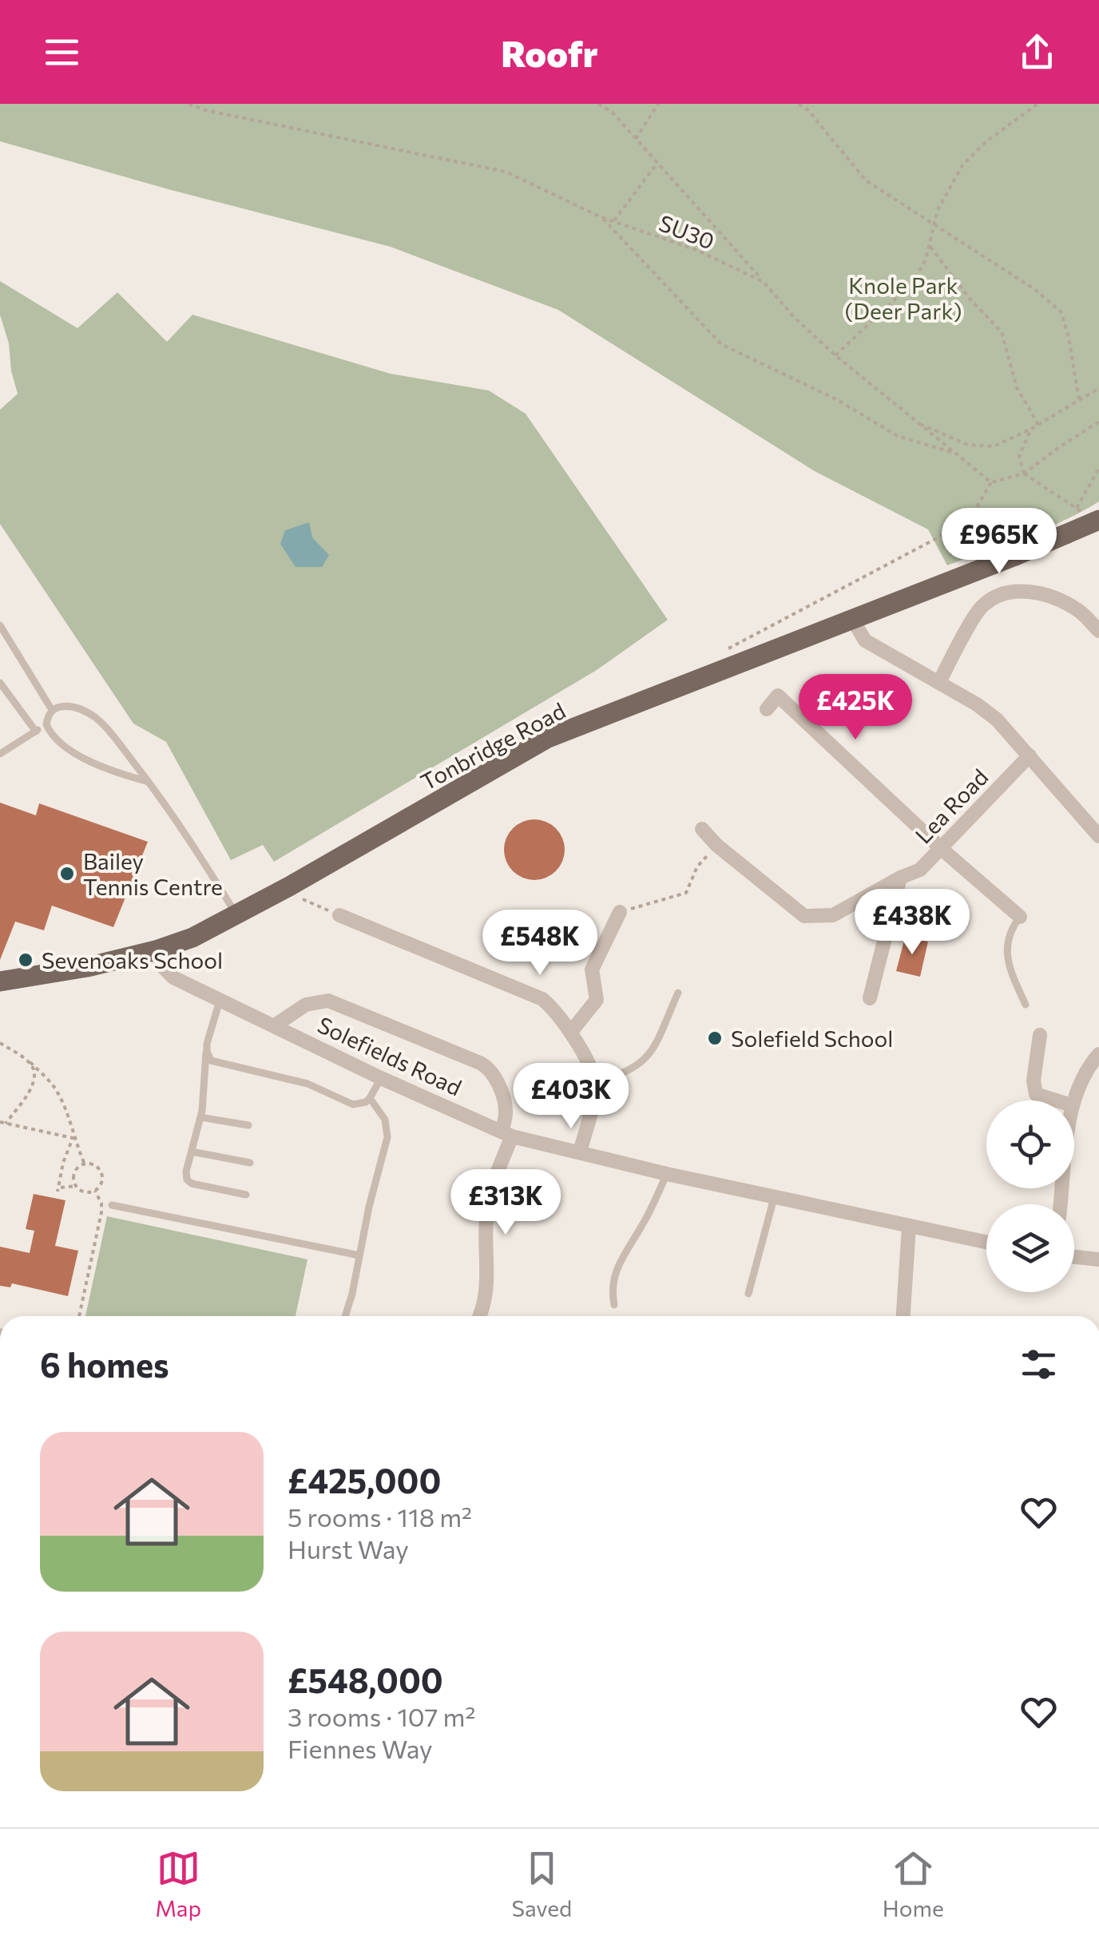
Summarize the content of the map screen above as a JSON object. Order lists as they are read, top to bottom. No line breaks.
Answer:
{"streets":{"main road":["Tonbridge Road"],"street":["Lea Road","Solefields Road"],"path":["SU30"]},"crossings":[["Tonbridge Road","Solefields Road"]],"parks":["Knole Park (Deer Park)"],"places":["Bailey Tennis Centre","Sevenoaks School","Solefield School"],"page":{"header":"Roofr","price":["£965K","£425K","£438K","£548K","£403K","£313K"],"heading":"6 homes","list":[{"name":"£425,000","note":"5 rooms · 118 m² · Hurst Way"},{"name":"£548,000","note":"3 rooms · 107 m² · Fiennes Way"}],"tabs":["Map","Saved","Home"]}}
